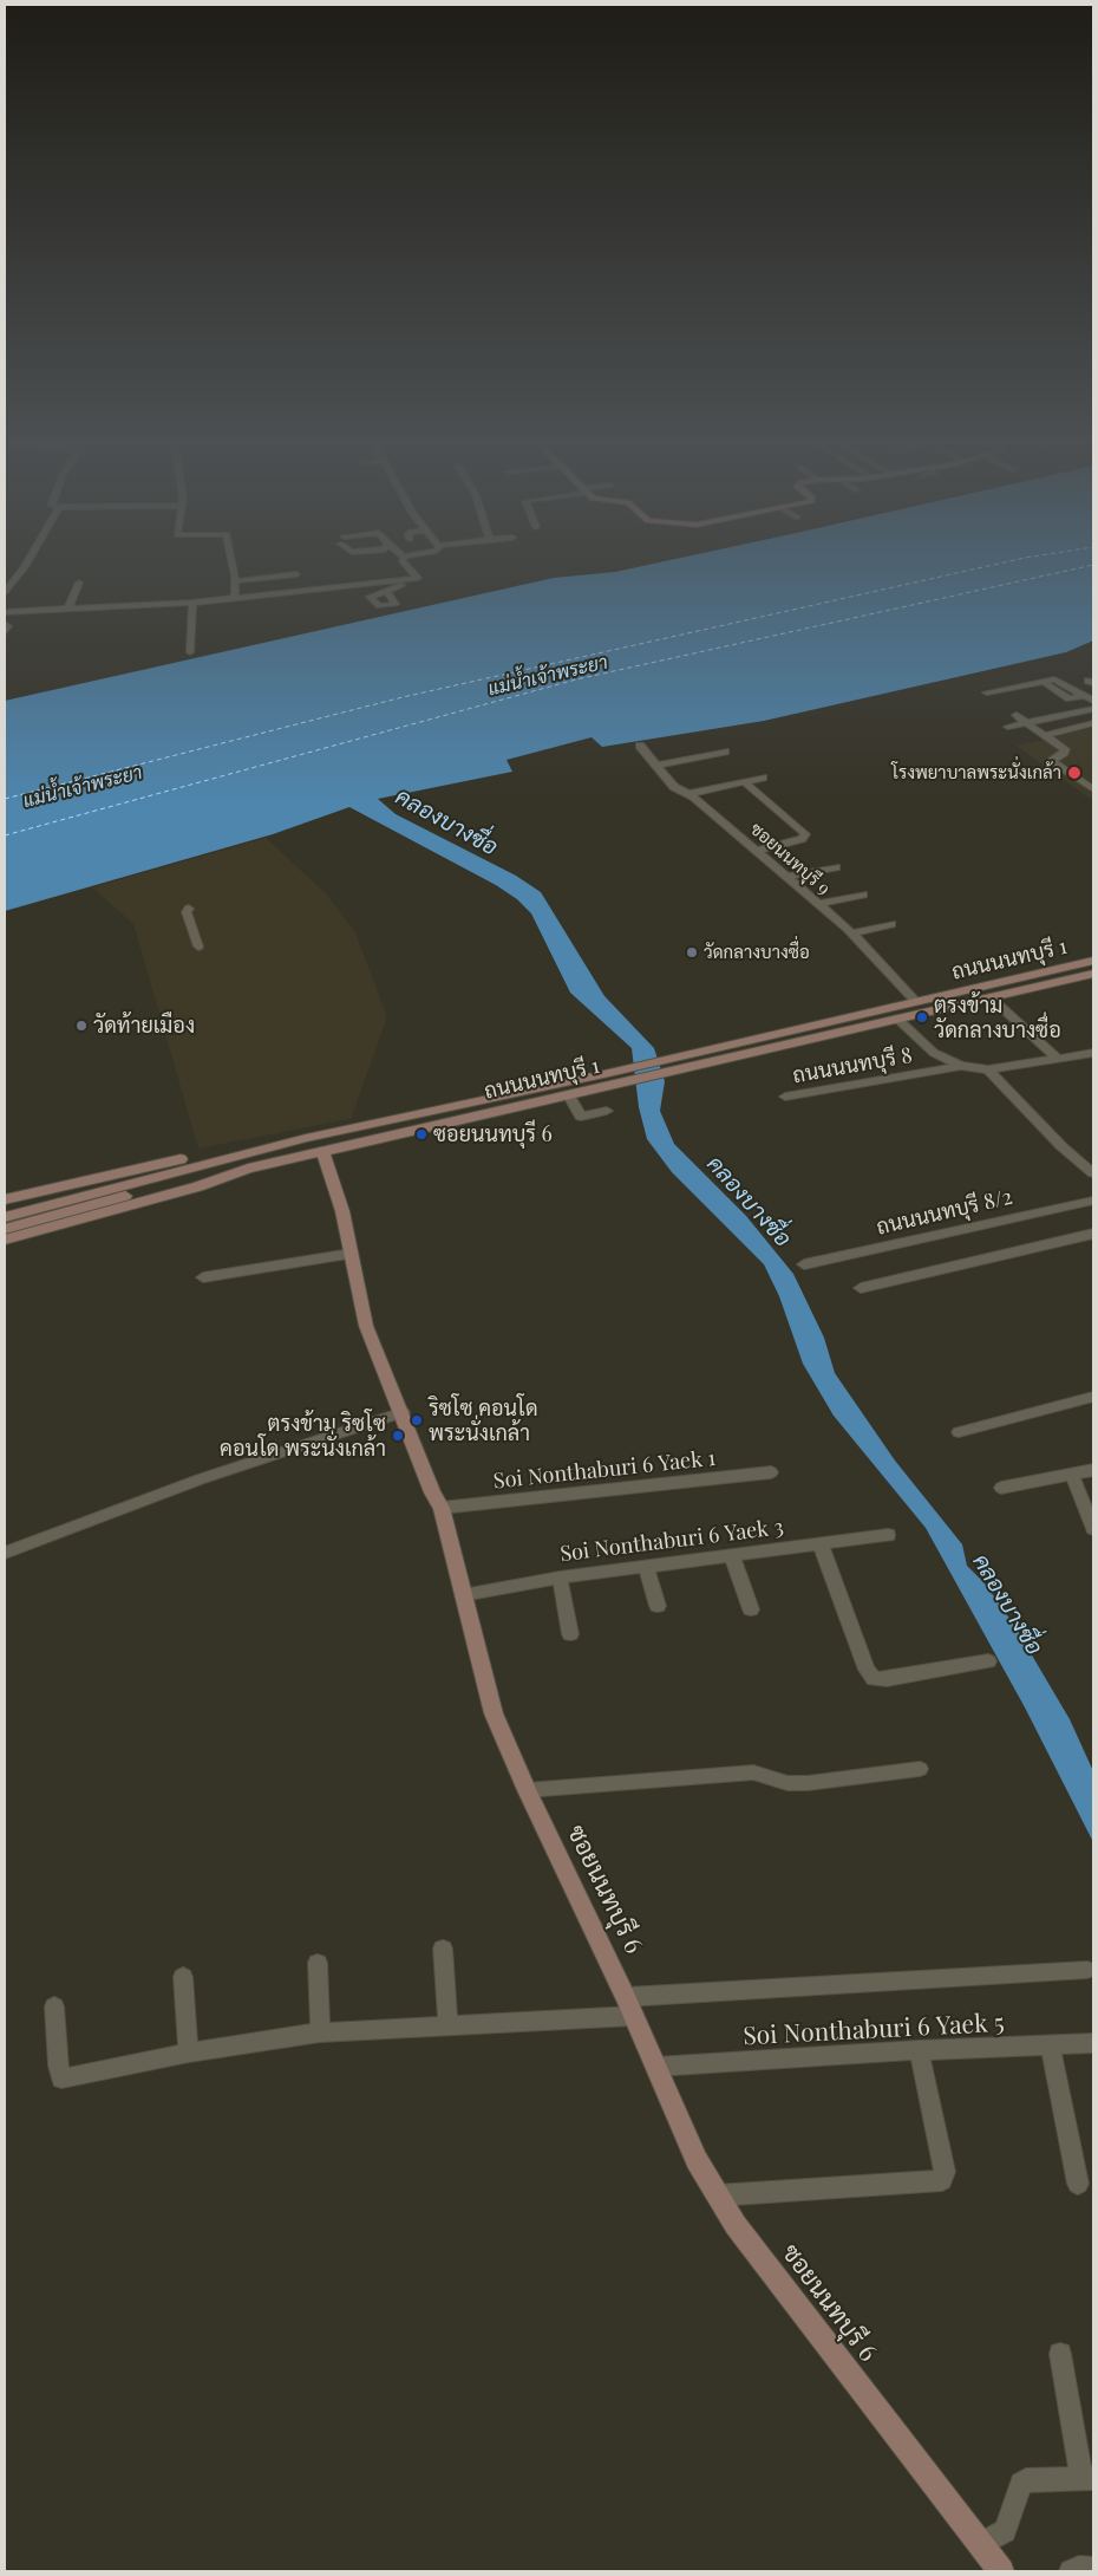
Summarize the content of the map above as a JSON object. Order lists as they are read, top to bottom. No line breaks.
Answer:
{"streets":{"main road":["ถนนนนทบุรี 1","ซอยนนทบุรี 6"],"street":["ซอยนนทบุรี 9","ถนนนนทบุรี 8","ถนนนนทบุรี 8/2","Soi Nonthaburi 6 Yaek 1","Soi Nonthaburi 6 Yaek 3","Soi Nonthaburi 6 Yaek 5"]},"crossings":[["ซอยนนทบุรี 9","ถนนนนทบุรี 1"],["ถนนนนทบุรี 1","ถนนนนทบุรี 8"],["ถนนนนทบุรี 1","ซอยนนทบุรี 6"],["Soi Nonthaburi 6 Yaek 1","ซอยนนทบุรี 6"],["Soi Nonthaburi 6 Yaek 3","ซอยนนทบุรี 6"],["ซอยนนทบุรี 6","Soi Nonthaburi 6 Yaek 5"]],"water":["แม่น้ำเจ้าพระยา","คลองบางซื่อ"],"places":["โรงพยาบาลพระนั่งเกล้า","วัดกลางบางซื่อ","ตรงข้าม วัดกลางบางซื่อ","วัดท้ายเมือง","ซอยนนทบุรี 6","ริซโซ คอนโด พระนั่งเกล้า","ตรงข้าม ริซโซ คอนโด พระนั่งเกล้า"]}
